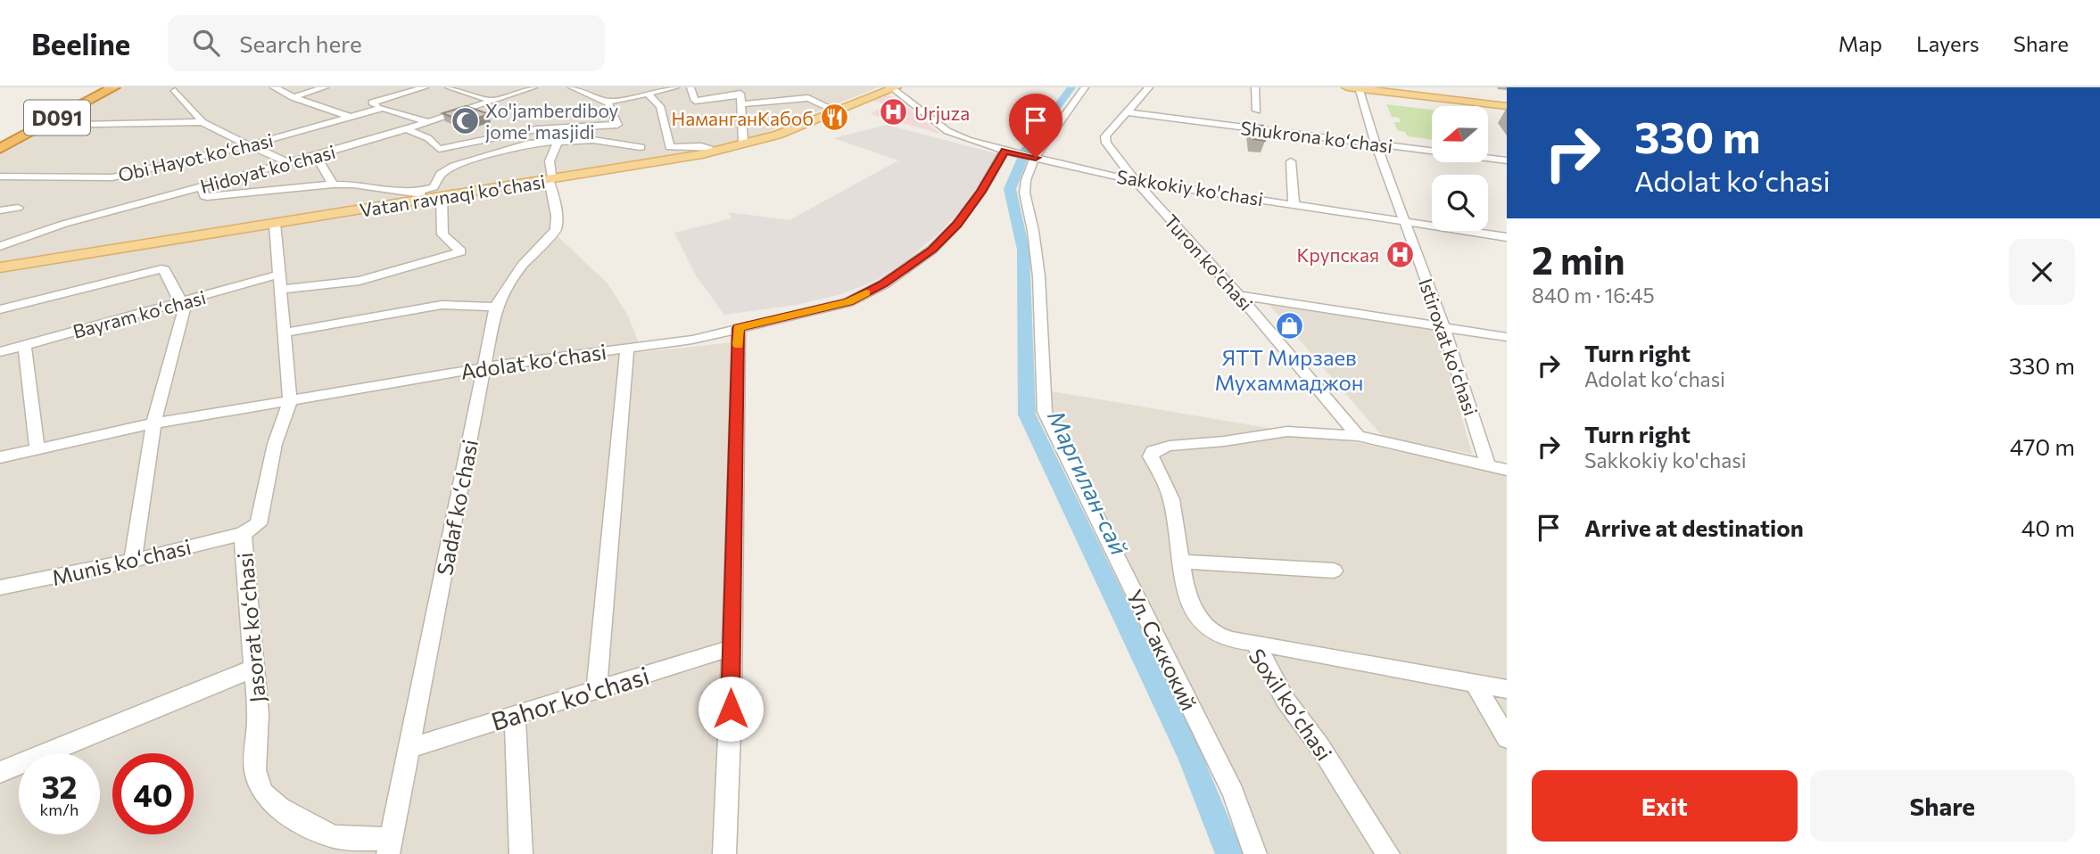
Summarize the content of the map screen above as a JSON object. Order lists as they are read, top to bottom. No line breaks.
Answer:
{"streets":{"highway":["D091"],"main road":["Vatan ravnaqi ko'chasi"],"street":["Shukrona koʻchasi","Obi Hayot koʻchasi","Hidoyat ko'chasi","Sakkokiy ko'chasi","Turon ko'chasi","Bayram koʻchasi","Istiroxat koʻchasi","Adolat koʻchasi","Sadaf koʻchasi","Munis koʻchasi","Jasorat koʻchasi","Ул. Саккокий","Bahor ko'chasi","Soxil koʻchasi"]},"crossings":[["Shukrona koʻchasi","Turon ko'chasi"],["Shukrona koʻchasi","Istiroxat koʻchasi"],["Sakkokiy ko'chasi","Vatan ravnaqi ko'chasi"],["Sakkokiy ko'chasi","Turon ko'chasi"],["Sakkokiy ko'chasi","Istiroxat koʻchasi"],["Sakkokiy ko'chasi","Adolat koʻchasi"],["Sakkokiy ko'chasi","Ул. Саккокий"],["Vatan ravnaqi ko'chasi","Sadaf koʻchasi"],["Vatan ravnaqi ko'chasi","Jasorat koʻchasi"],["Turon ko'chasi","Soxil koʻchasi"],["Bayram koʻchasi","Jasorat koʻchasi"],["Adolat koʻchasi","Sadaf koʻchasi"],["Adolat koʻchasi","Jasorat koʻchasi"],["Sadaf koʻchasi","Jasorat koʻchasi"],["Sadaf koʻchasi","Bahor ko'chasi"],["Munis koʻchasi","Jasorat koʻchasi"]],"water":["Маргилан-сай"],"places":{"hospital":["Urjuza","Крупская"],"restaurant":["НаманганКабоб"],"mosque":["Xo'jamberdiboy jome' masjidi"],"shop":["ЯТТ Мирзаев Мухаммаджон"]},"north":"left","page":{"header":"Beeline","search":"Search here","nav":["Map","Layers","Share"],"turn":["330 m","Adolat koʻchasi"],"heading":["2 min","840 m · 16:45"],"list":[{"name":"Turn right","note":"Adolat koʻchasi","value":"330 m"},{"name":"Turn right","note":"Sakkokiy ko'chasi","value":"470 m"},{"name":"Arrive at destination","value":"40 m"}],"speed":"32 km/h","limit":"40","buttons":["Exit","Share"]}}
